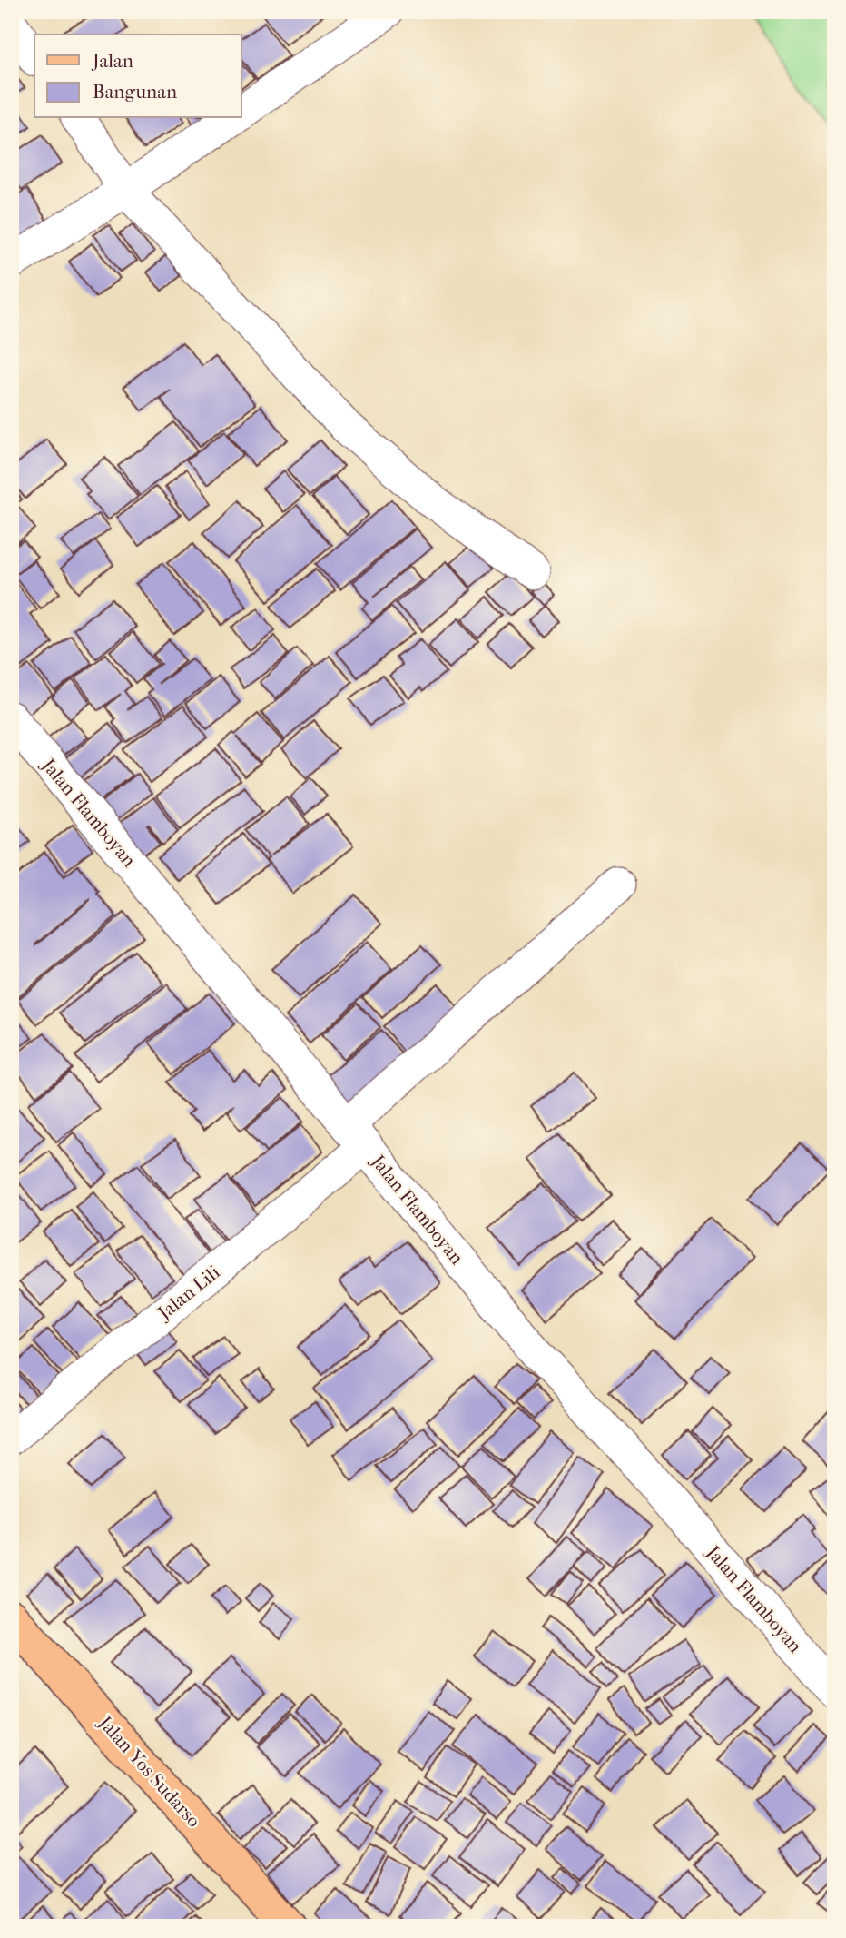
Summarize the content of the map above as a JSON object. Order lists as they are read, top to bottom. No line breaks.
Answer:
{"streets":{"main road":["Jalan Yos Sudarso"],"street":["Jalan Flamboyan","Jalan Lili"]},"crossings":[["Jalan Flamboyan","Jalan Lili"]],"legend":["Jalan","Bangunan"]}
